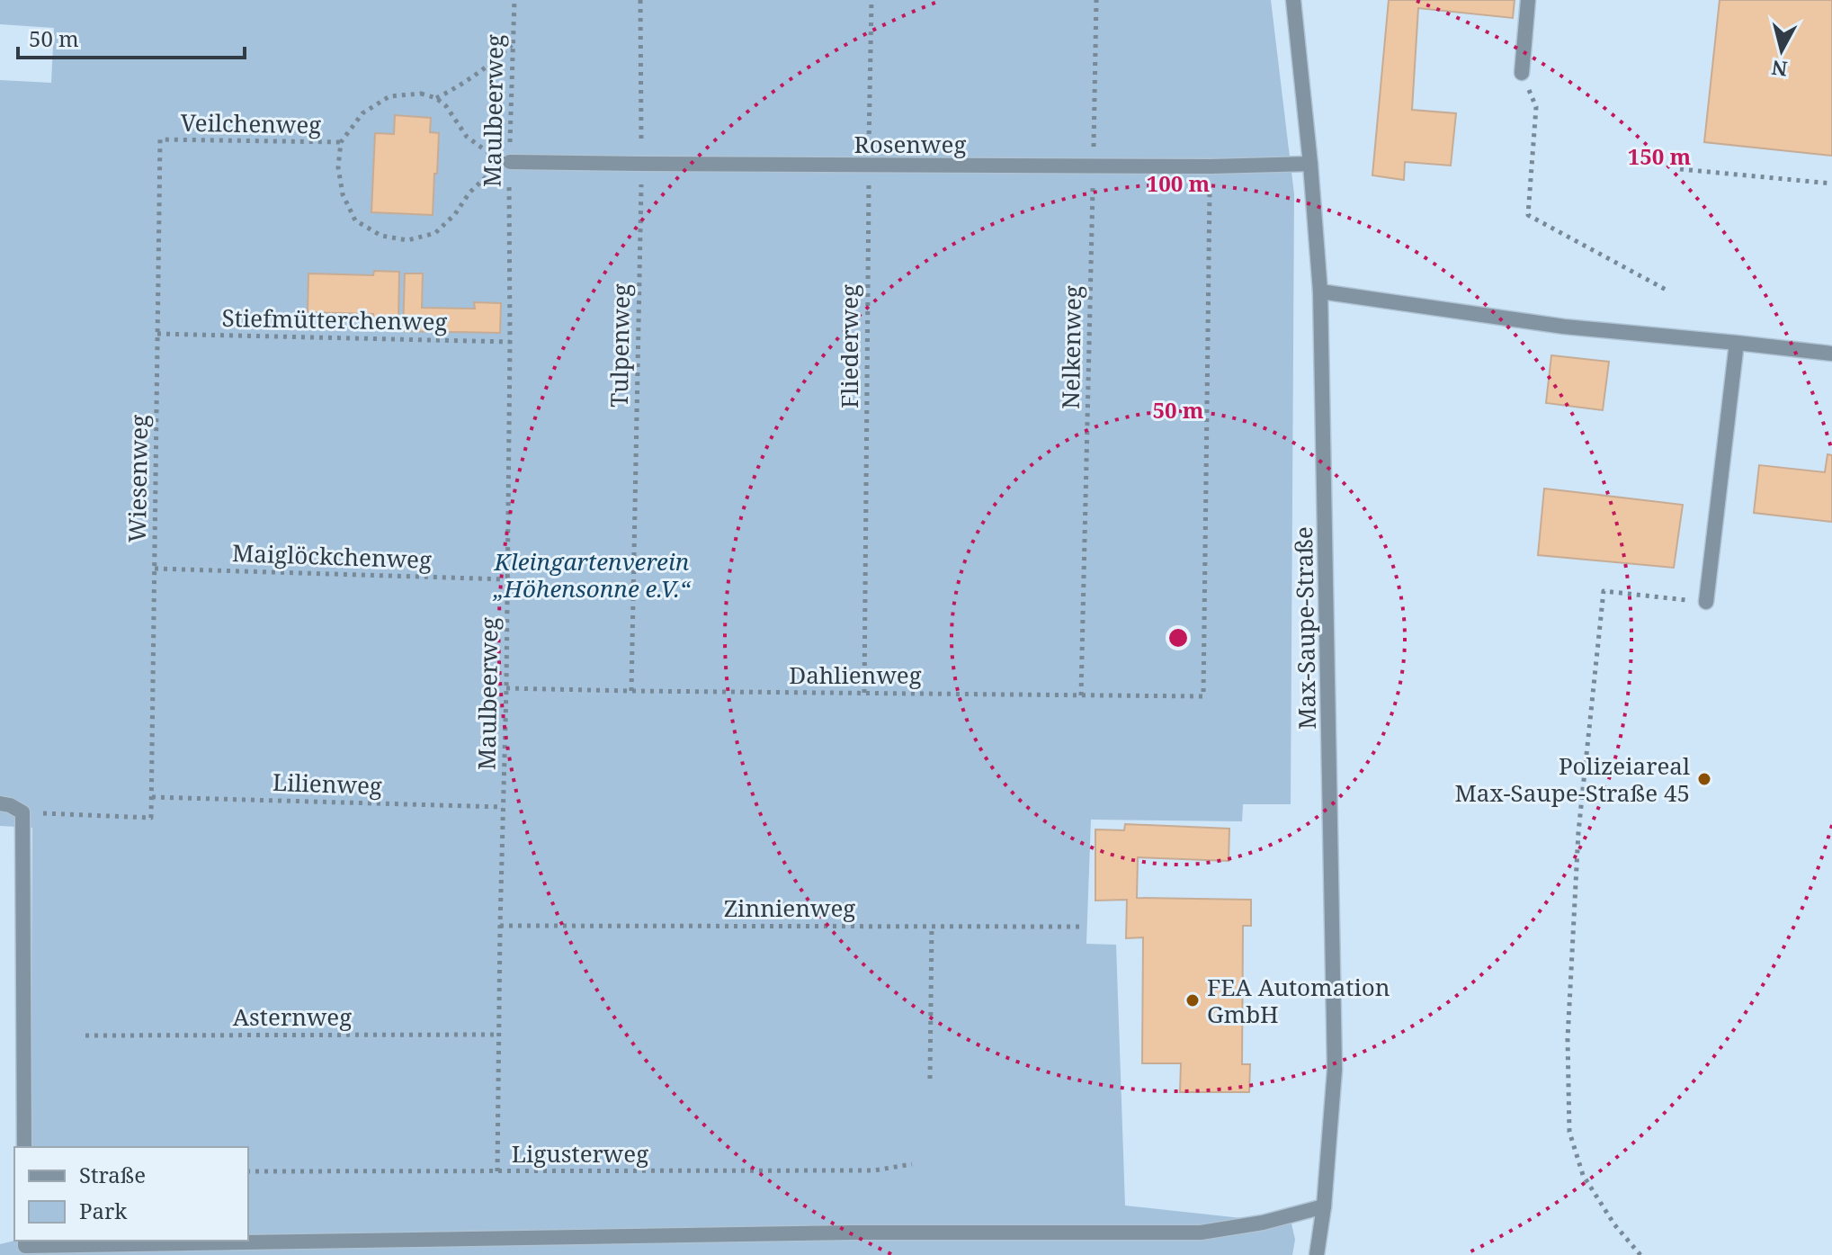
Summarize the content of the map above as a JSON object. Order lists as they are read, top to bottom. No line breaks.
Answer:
{"streets":{"street":["Rosenweg","Max-Saupe-Straße"],"path":["Maulbeerweg","Veilchenweg","Stiefmütterchenweg","Tulpenweg","Fliederweg","Nelkenweg","Wiesenweg","Maiglöckchenweg","Dahlienweg","Lilienweg","Zinnienweg","Asternweg","Ligusterweg"]},"crossings":[["Maulbeerweg","Rosenweg"],["Maulbeerweg","Stiefmütterchenweg"],["Maulbeerweg","Maiglöckchenweg"],["Maulbeerweg","Dahlienweg"],["Maulbeerweg","Lilienweg"],["Maulbeerweg","Zinnienweg"],["Maulbeerweg","Asternweg"],["Maulbeerweg","Ligusterweg"],["Veilchenweg","Wiesenweg"],["Rosenweg","Tulpenweg"],["Rosenweg","Fliederweg"],["Rosenweg","Nelkenweg"],["Rosenweg","Max-Saupe-Straße"],["Rosenweg","Dahlienweg"],["Stiefmütterchenweg","Wiesenweg"],["Tulpenweg","Dahlienweg"],["Fliederweg","Dahlienweg"],["Nelkenweg","Dahlienweg"],["Wiesenweg","Maiglöckchenweg"],["Wiesenweg","Lilienweg"]],"parks":["Kleingartenverein „Höhensonne e.V.“"],"places":["Polizeiareal Max-Saupe-Straße 45","FEA Automation GmbH"],"legend":["Straße","Park"],"scale_bar":"50 m","north":"bottom","rings":["150 m","100 m","50 m"]}
